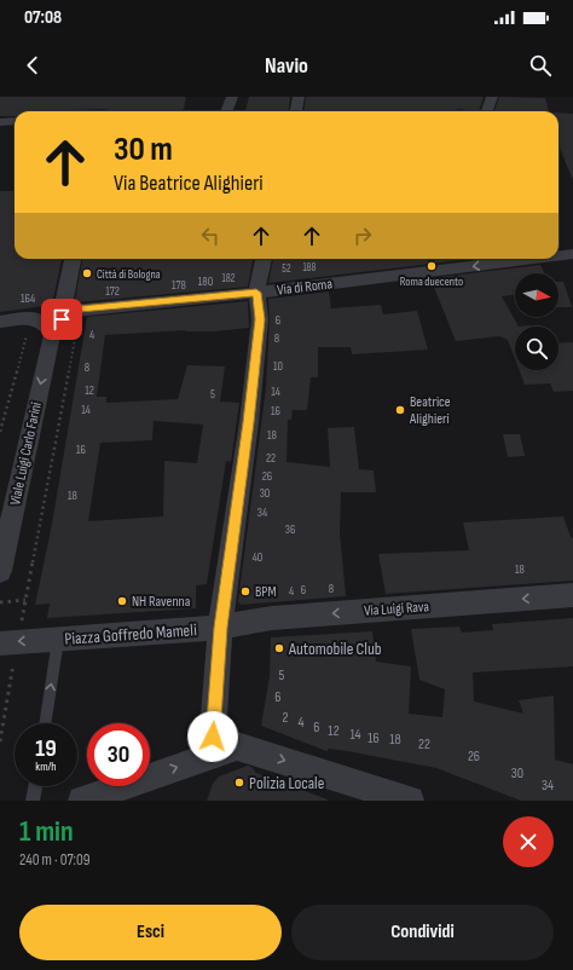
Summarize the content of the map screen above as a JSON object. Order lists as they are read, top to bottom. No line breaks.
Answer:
{"streets":{"street":["Via di Roma","Viale Luigi Carlo Farini","Via Luigi Rava","Piazza Goffredo Mameli"]},"crossings":[["Via di Roma","Viale Luigi Carlo Farini"],["Via Luigi Rava","Piazza Goffredo Mameli"]],"one_way":["Via di Roma","Viale Luigi Carlo Farini"],"places":["Roma duecento","Città di Bologna","Beatrice Alighieri","BPM","NH Ravenna","Automobile Club","Polizia Locale"],"house_numbers":["188","52","182","180","178","172","164","6","4","8","10","8","12","14","5","14","16","18","16","22","26","30","18","34","36","40","18","8","6","4","5","6","2","4","6","12","14","16","18","22","26","30","34"],"north":"right","page":{"status":"07:08","header":"Navio","turn":["30 m","Via Beatrice Alighieri"],"speed":"19 km/h","limit":"30","heading":["1 min","240 m · 07:09"],"buttons":["Esci","Condividi"]}}
